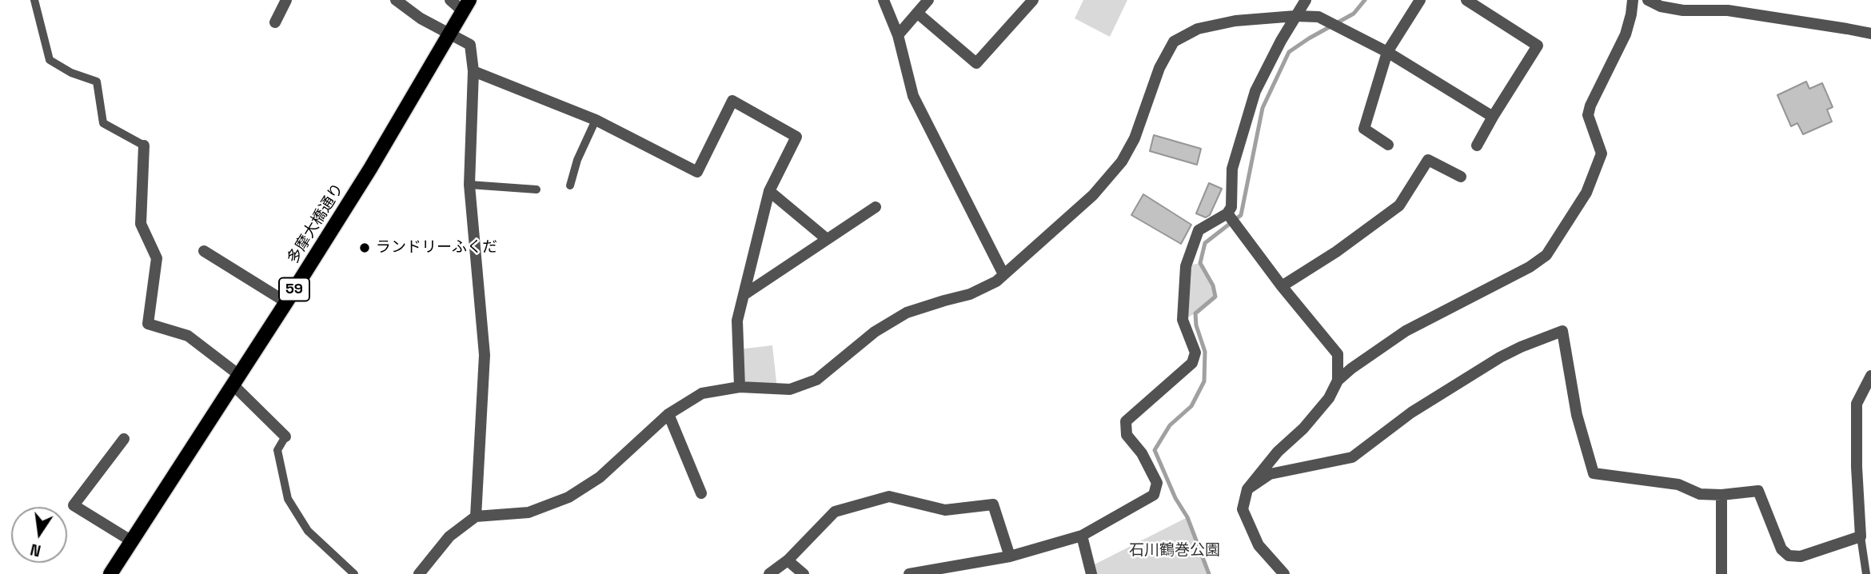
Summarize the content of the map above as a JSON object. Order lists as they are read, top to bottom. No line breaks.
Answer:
{"streets":{"main road":["多摩大橋通り","59"]},"parks":["石川鶴巻公園"],"places":["ランドリーふくだ"],"north":"bottom"}
